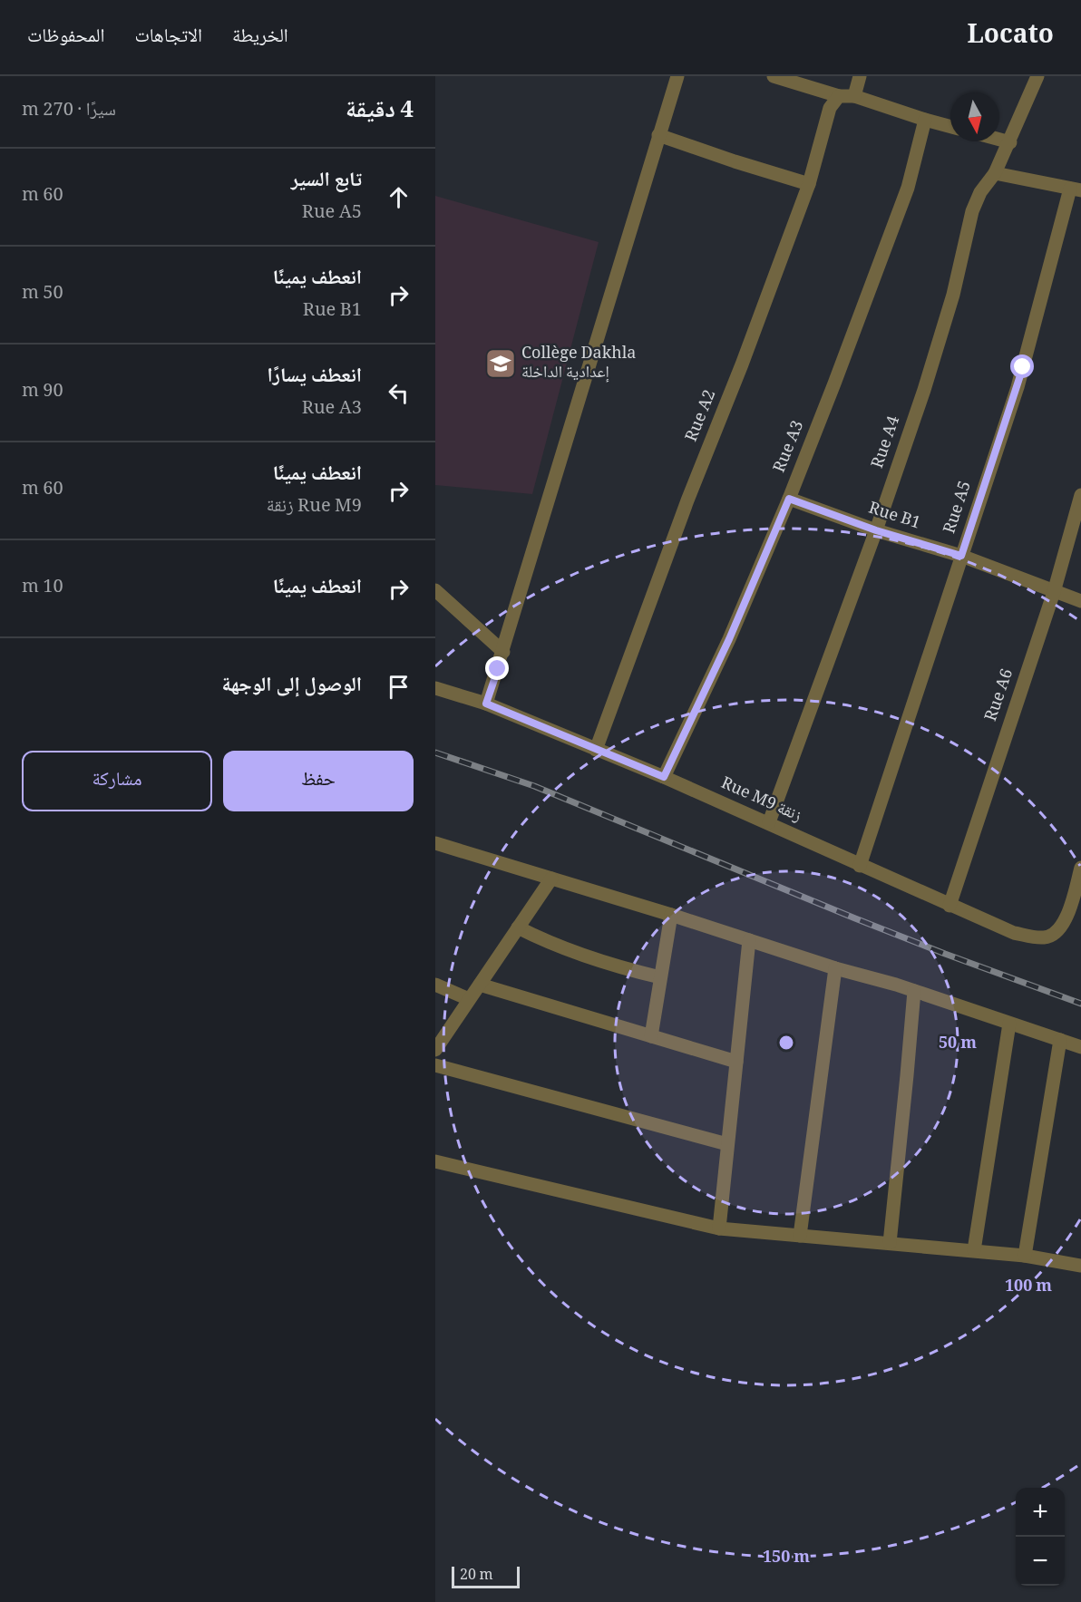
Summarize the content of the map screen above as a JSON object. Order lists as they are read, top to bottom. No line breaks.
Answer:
{"streets":{"street":["Rue A2","Rue A4","Rue A3","Rue A5","Rue B1","Rue A6","Rue M9 زنقة"]},"crossings":[["Rue A2","Rue M9 زنقة"],["Rue A4","Rue B1"],["Rue A4","Rue M9 زنقة"],["Rue A3","Rue B1"],["Rue A3","Rue M9 زنقة"],["Rue A5","Rue B1"],["Rue A5","Rue M9 زنقة"],["Rue B1","Rue A6"],["Rue A6","Rue M9 زنقة"]],"places":{"school or university":["Collège Dakhla إعدادية الداخلة"]},"scale_bar":"20 m","north":"bottom","page":{"header":"Locato","nav":["الخريطة","الاتجاهات","المحفوظات"],"heading":["4 دقيقة","سيرًا · 270 m"],"list":[["تابع السير","Rue A5","60 m"],["انعطف يمينًا","Rue B1","50 m"],["انعطف يسارًا","Rue A3","90 m"],["انعطف يمينًا","Rue M9 زنقة","60 m"],["انعطف يمينًا","10 m"],"الوصول إلى الوجهة"],"buttons":["حفظ","مشاركة"],"map_buttons":["+","−"],"scale":"20 m"},"rings":["50 m","100 m","150 m"]}
